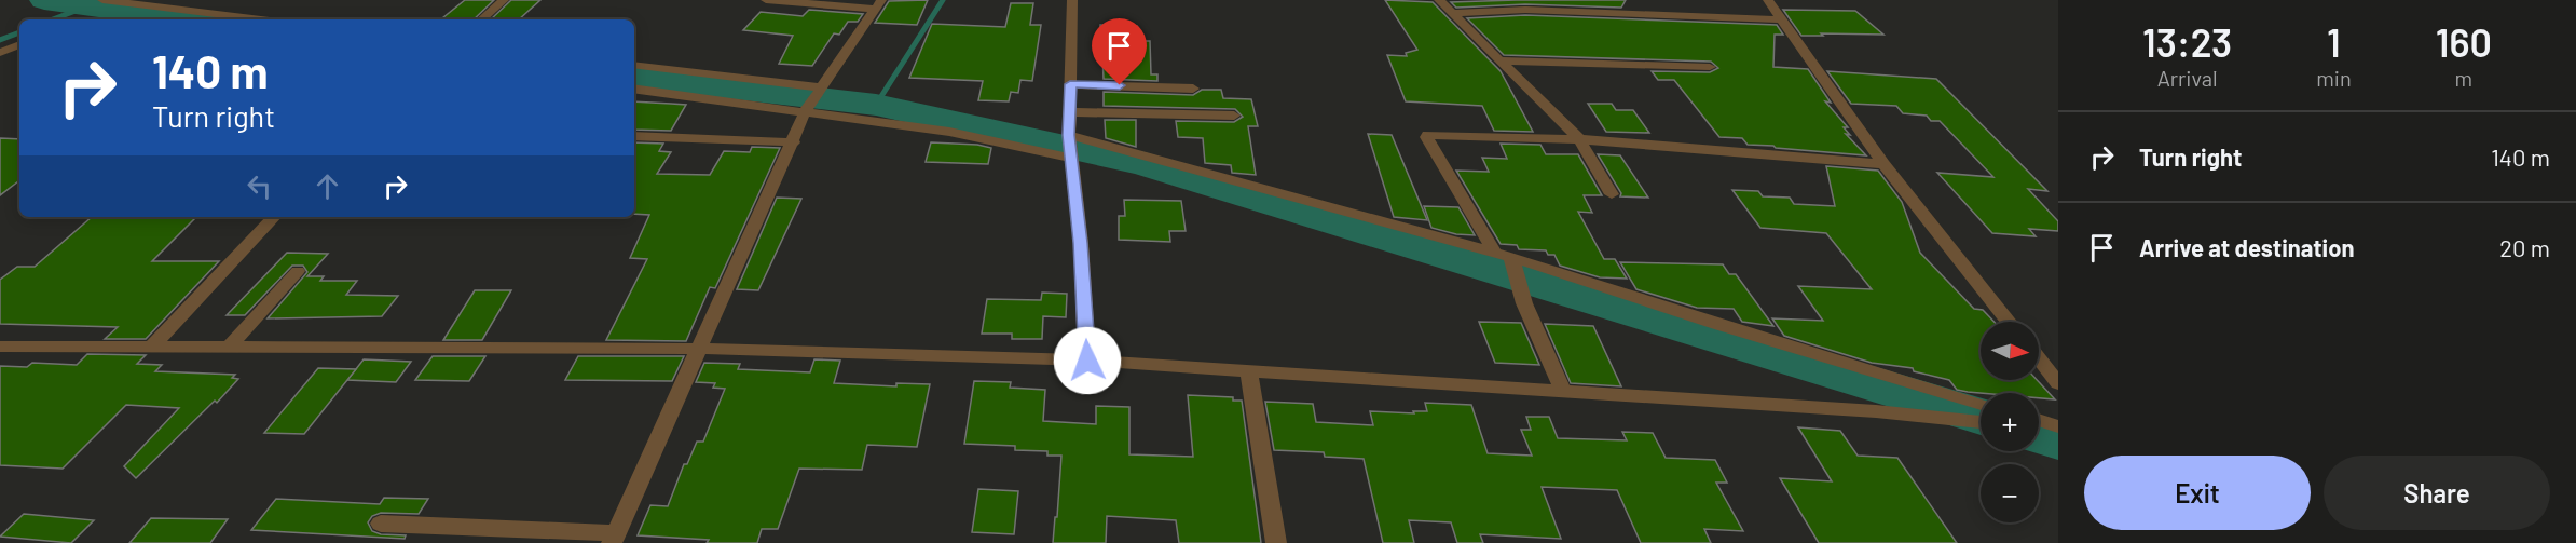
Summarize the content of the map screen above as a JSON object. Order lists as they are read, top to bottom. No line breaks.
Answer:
{"north":"right","page":{"eta":["13:23","Arrival","1","min","160","m"],"turn":["140 m","Turn right"],"list":[{"name":"Turn right","value":"140 m"},{"name":"Arrive at destination","value":"20 m"}],"map_buttons":["+","−"],"buttons":["Exit","Share"]}}
